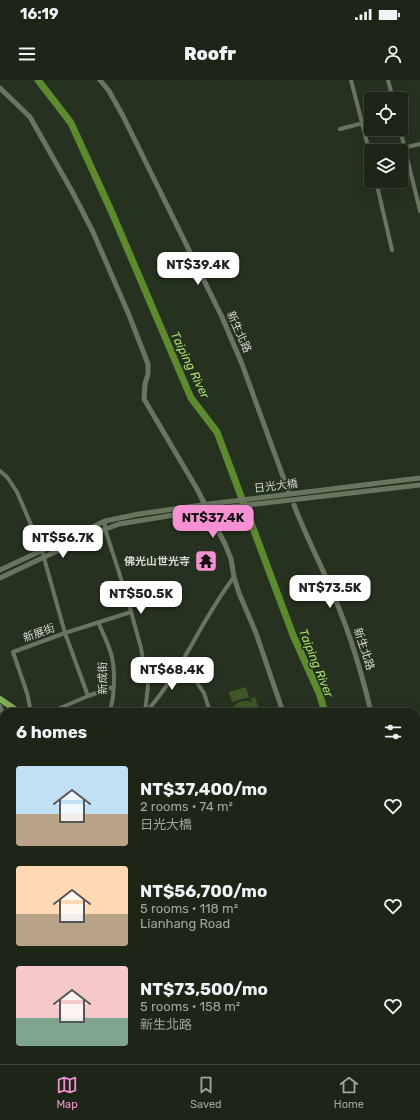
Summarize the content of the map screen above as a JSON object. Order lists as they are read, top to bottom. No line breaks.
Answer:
{"streets":{"street":["新生北路","日光大橋","新展街","新成街"]},"crossings":[["新展街","新成街"]],"water":["Taiping River"],"places":{"temple":["佛光山世光寺"]},"page":{"status":"16:19","header":"Roofr","price":["NT$39.4K","NT$37.4K","NT$56.7K","NT$73.5K","NT$50.5K","NT$68.4K"],"heading":"6 homes","list":[{"name":"NT$37,400/mo","note":"2 rooms · 74 m² · 日光大橋"},{"name":"NT$56,700/mo","note":"5 rooms · 118 m² · Lianhang Road"},{"name":"NT$73,500/mo","note":"5 rooms · 158 m² · 新生北路"}],"tabs":["Map","Saved","Home"]}}
